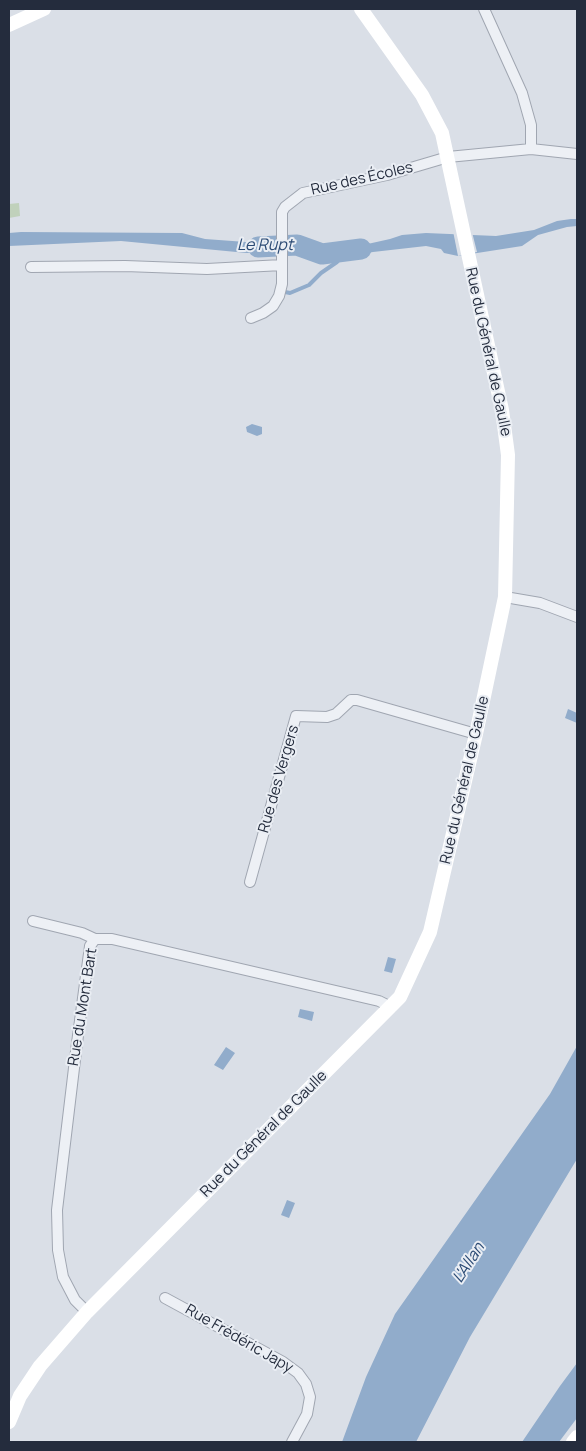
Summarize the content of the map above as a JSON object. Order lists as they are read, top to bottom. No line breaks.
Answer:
{"streets":{"main road":["Rue du Général de Gaulle"],"street":["Rue des Écoles","Rue des Vergers","Rue du Mont Bart","Rue Frédéric Japy"]},"crossings":[["Rue des Écoles","Rue du Général de Gaulle"],["Rue du Général de Gaulle","Rue des Vergers"],["Rue du Général de Gaulle","Rue du Mont Bart"]],"water":["Le Rupt","L'Allan"]}
